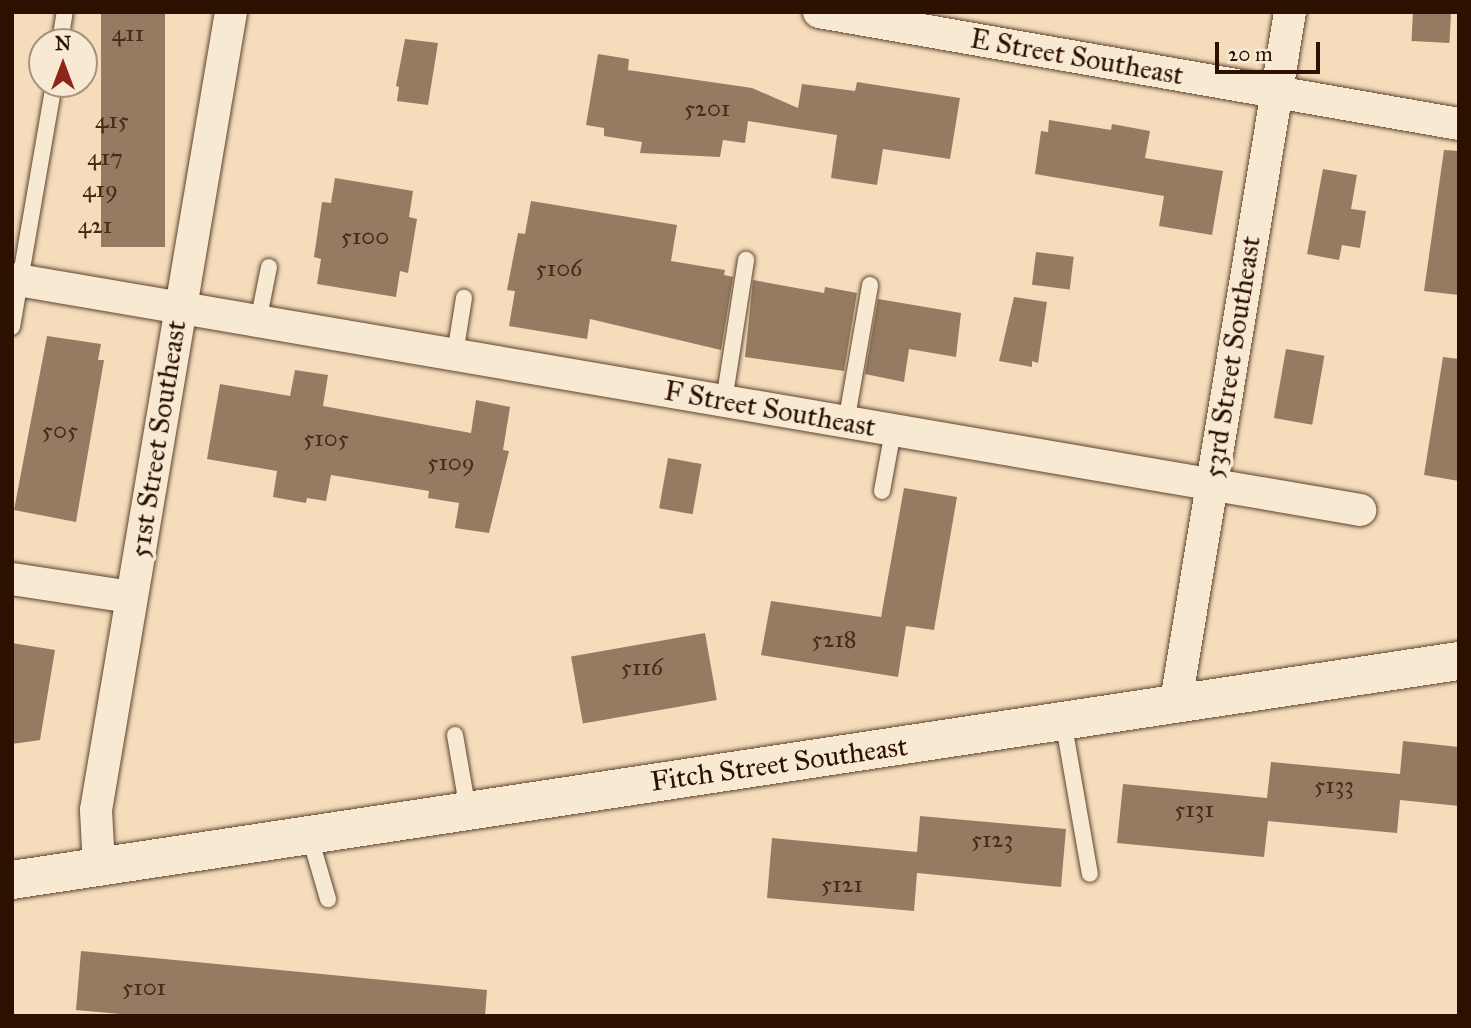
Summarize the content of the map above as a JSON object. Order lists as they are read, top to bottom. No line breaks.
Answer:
{"streets":{"street":["E Street Southeast","53rd Street Southeast","F Street Southeast","51st Street Southeast","Fitch Street Southeast"]},"crossings":[["E Street Southeast","53rd Street Southeast"],["53rd Street Southeast","F Street Southeast"],["53rd Street Southeast","Fitch Street Southeast"],["F Street Southeast","51st Street Southeast"],["51st Street Southeast","Fitch Street Southeast"]],"house_numbers":["411","5201","415","417","419","421","5100","5106","505","5105","5109","5218","5116","5133","5131","5123","5121","5101"],"scale_bar":"20 m","north":"top"}
